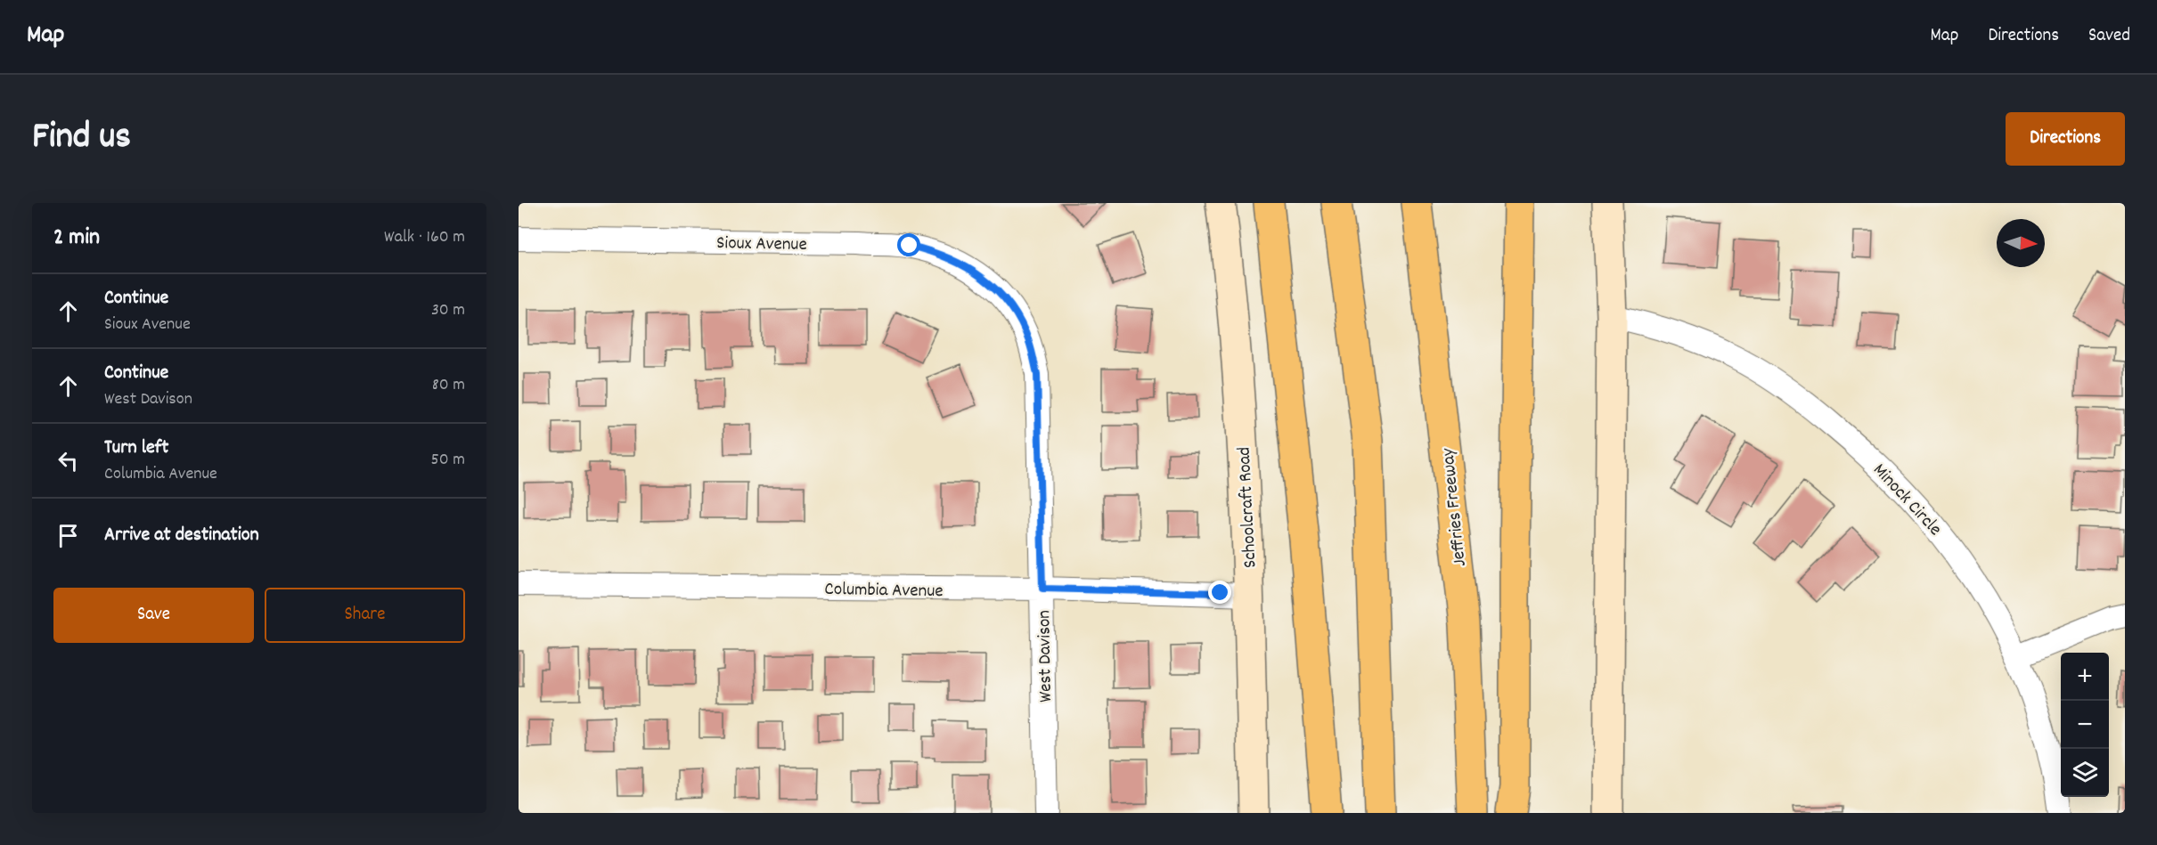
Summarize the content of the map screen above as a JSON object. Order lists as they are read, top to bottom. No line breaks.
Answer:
{"streets":{"highway":["Jeffries Freeway"],"main road":["Schoolcraft Road"],"street":["Sioux Avenue","Minock Circle","Columbia Avenue","West Davison"]},"crossings":[["Sioux Avenue","West Davison"],["Schoolcraft Road","Columbia Avenue"],["Columbia Avenue","West Davison"]],"north":"right","page":{"header":"Map","nav":["Map","Directions","Saved"],"title":"Find us","buttons":["Directions",["Save","Share"]],"heading":["2 min","Walk · 160 m"],"list":[["Continue","Sioux Avenue","30 m"],["Continue","West Davison","80 m"],["Turn left","Columbia Avenue","50 m"],"Arrive at destination"],"map_buttons":["+","−"]}}
